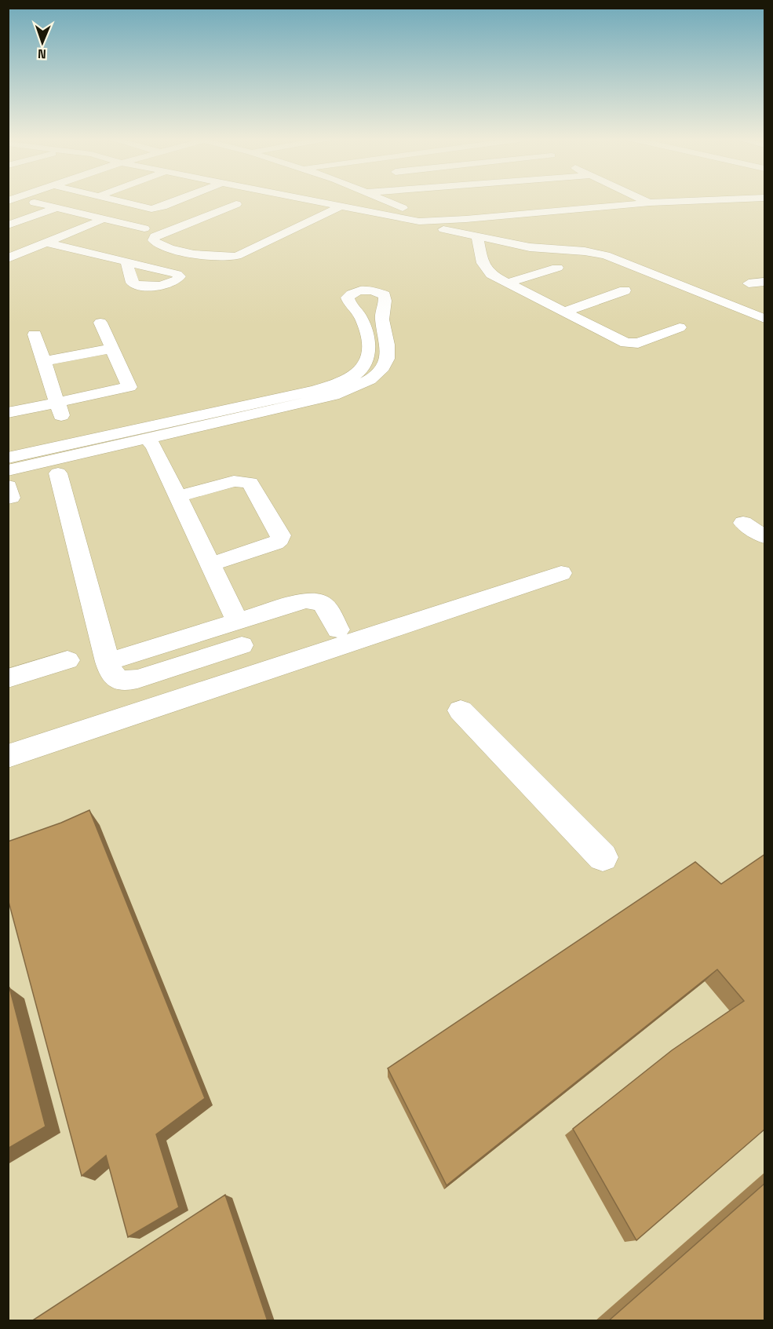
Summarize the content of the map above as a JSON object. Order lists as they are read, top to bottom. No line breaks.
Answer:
{"north":"bottom"}
